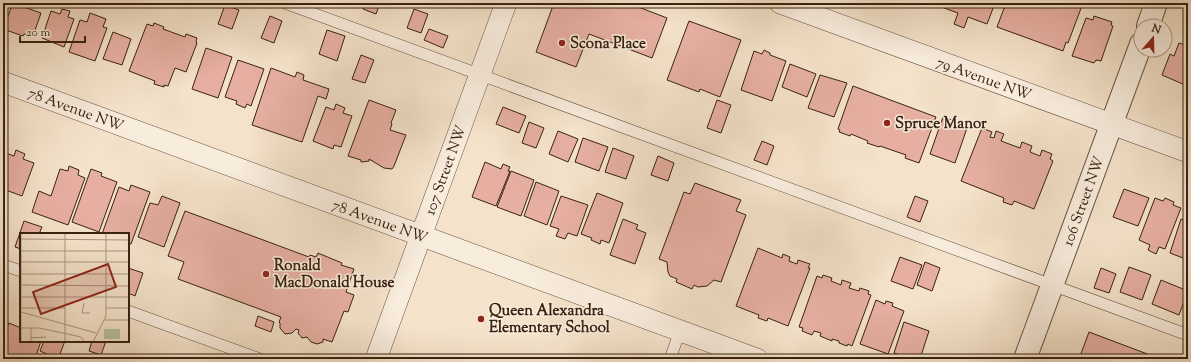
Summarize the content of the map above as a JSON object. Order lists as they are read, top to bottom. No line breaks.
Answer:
{"streets":{"street":["79 Avenue NW","78 Avenue NW","107 Street NW","106 Street NW"]},"crossings":[["79 Avenue NW","106 Street NW"],["78 Avenue NW","107 Street NW"]],"places":["Scona Place","Spruce Manor","Ronald MacDonald House","Queen Alexandra Elementary School"],"scale_bar":"20 m","north":"top"}
